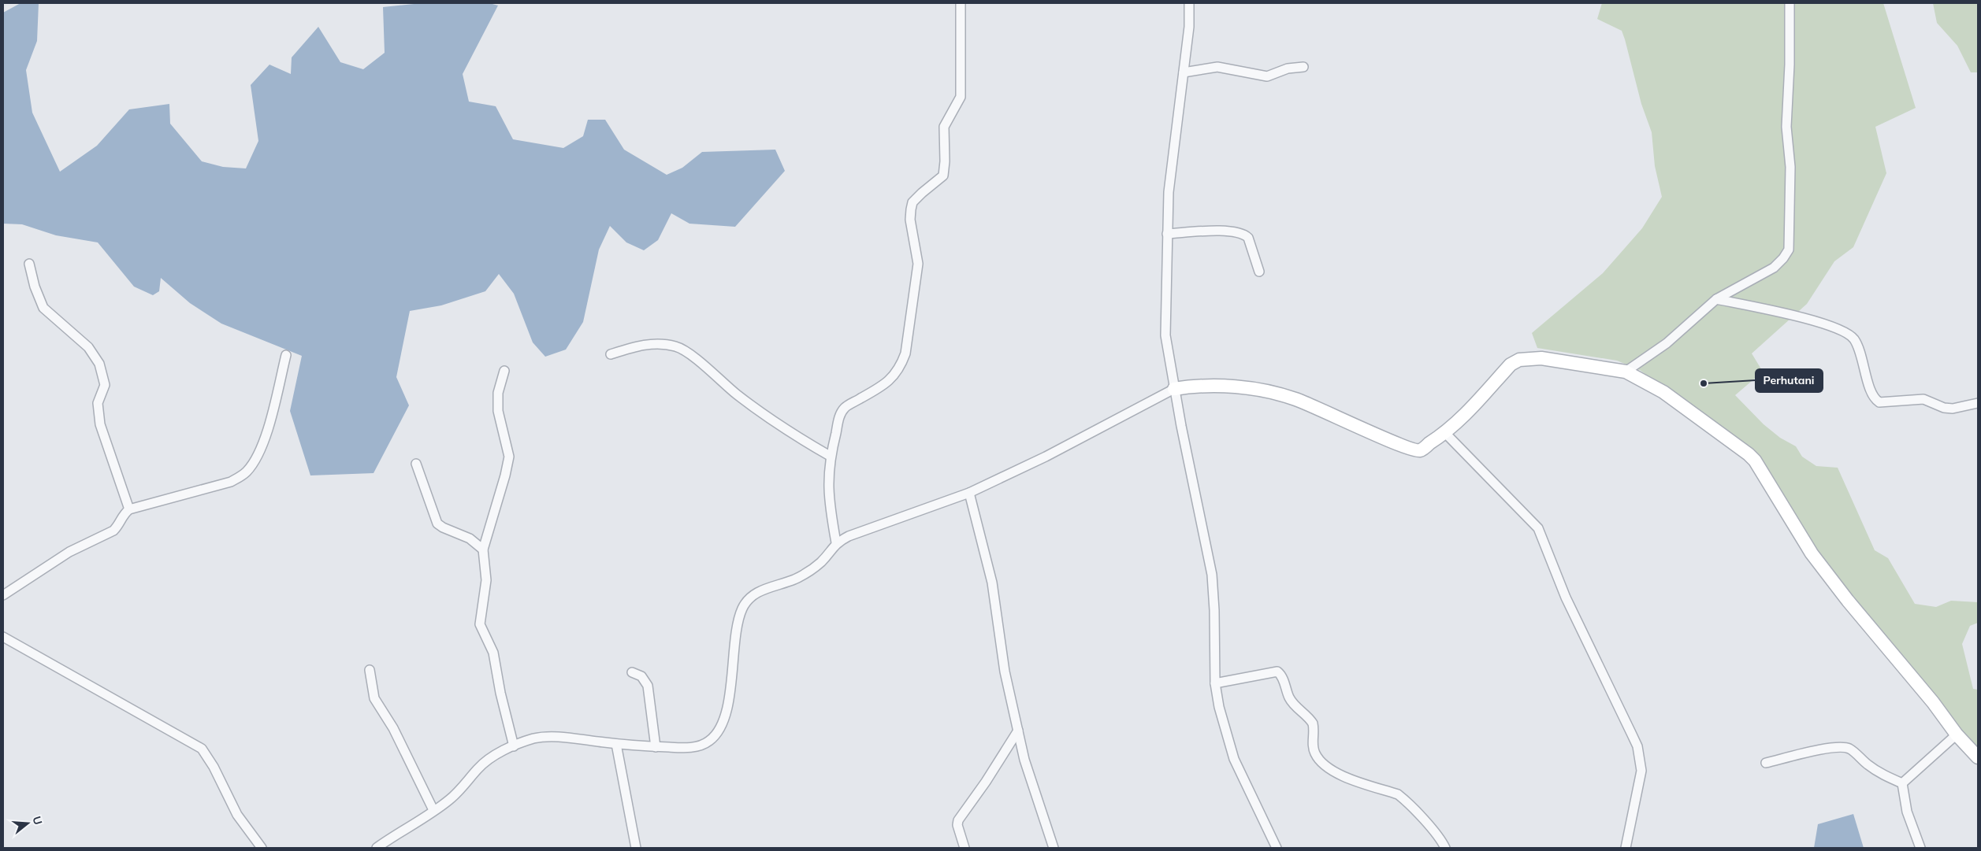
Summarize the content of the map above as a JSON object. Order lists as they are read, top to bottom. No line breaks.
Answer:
{"places":["Perhutani"],"north":"right"}
